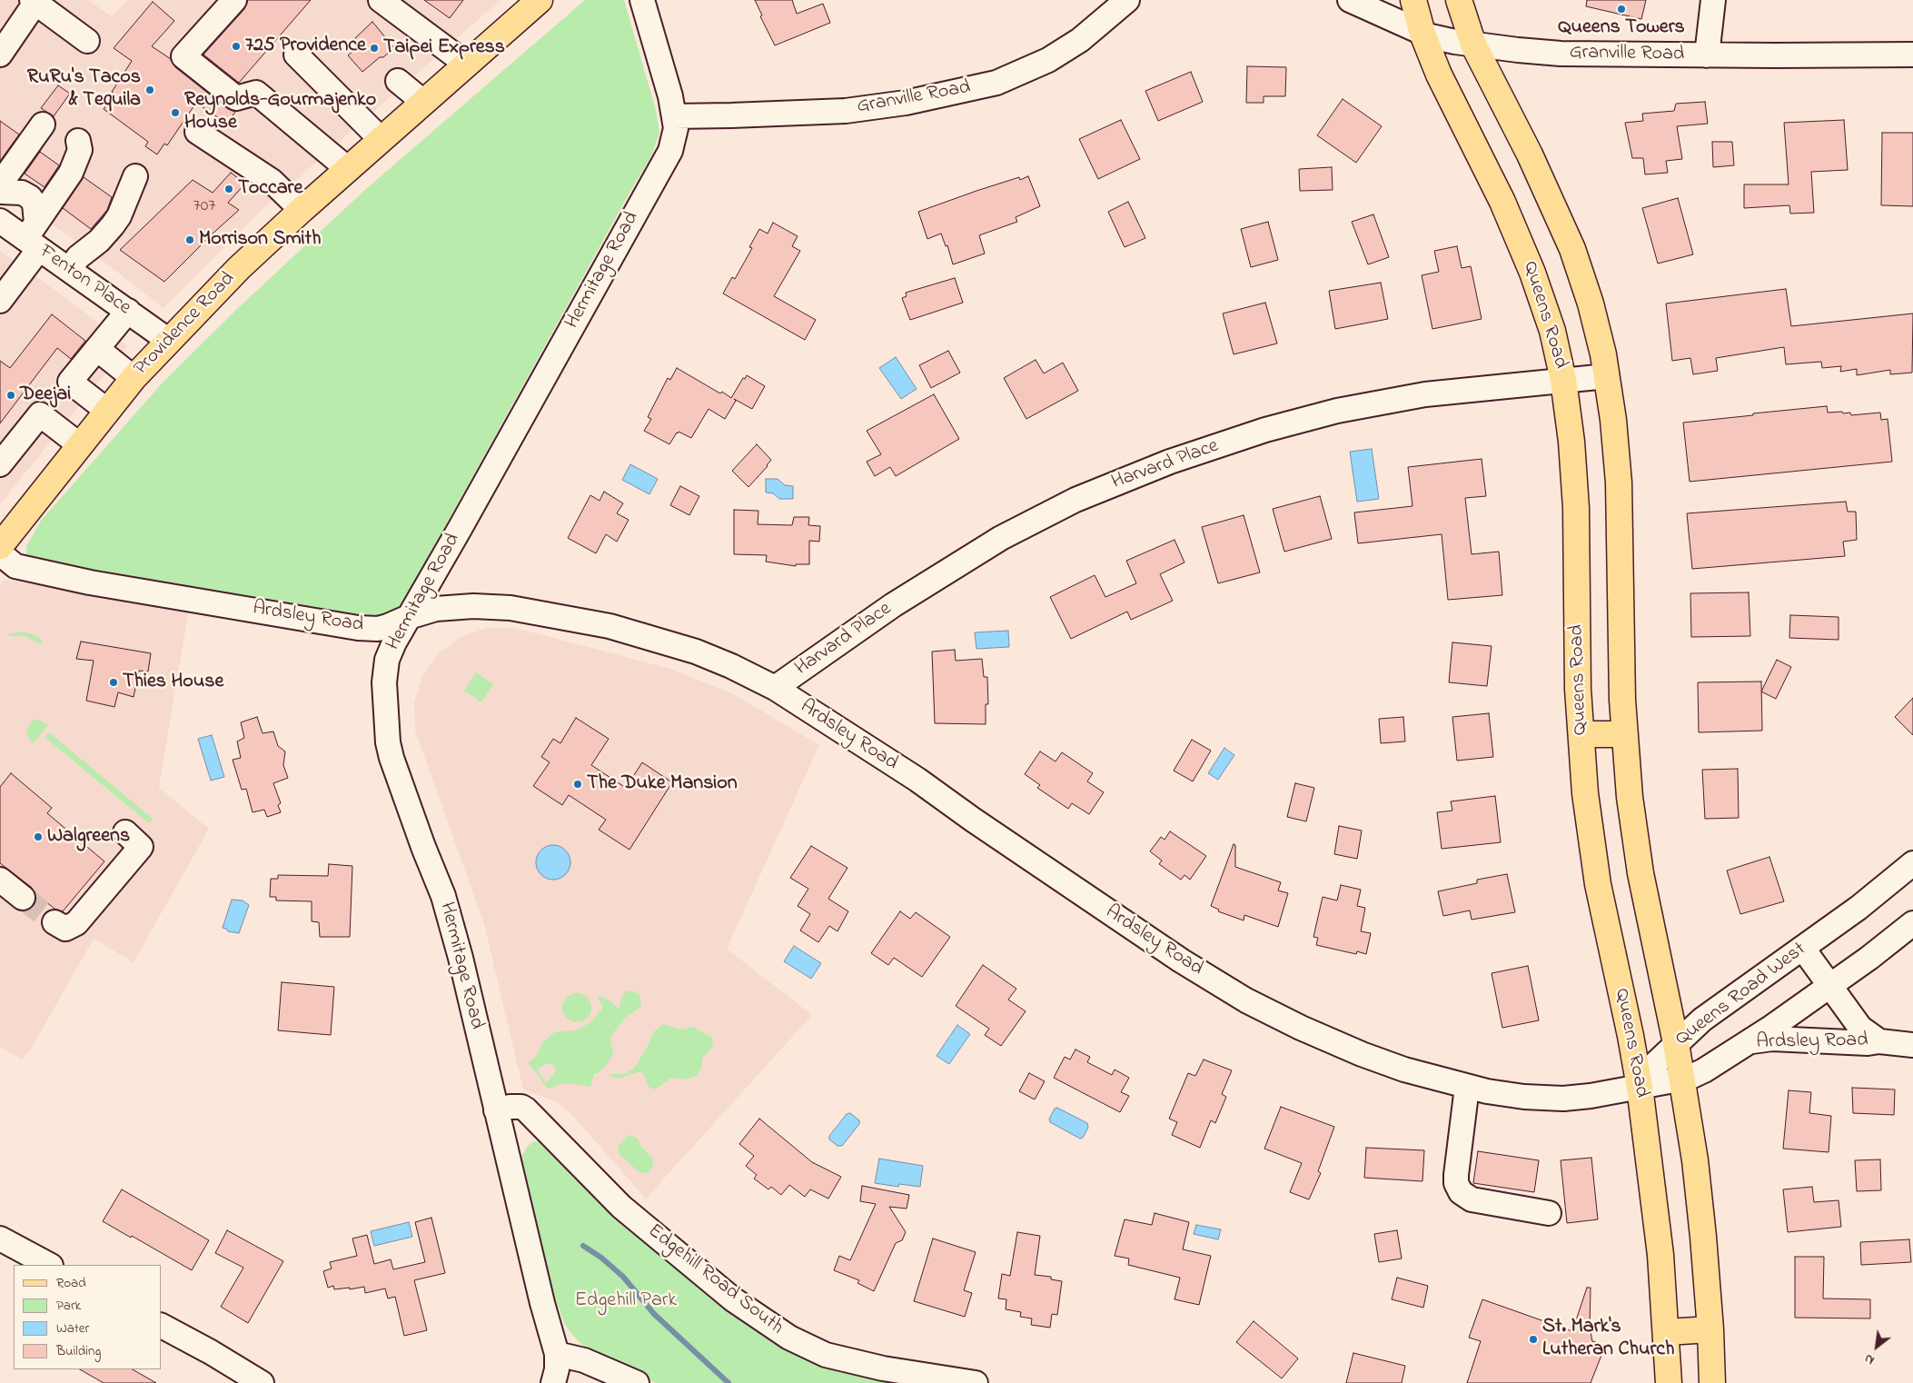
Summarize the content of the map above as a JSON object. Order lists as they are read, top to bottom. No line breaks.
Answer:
{"streets":{"main road":["Queens Road","Providence Road"],"street":["Granville Road","Hermitage Road","Fenton Place","Harvard Place","Ardsley Road","Queens Road West","Edgehill Road South"]},"crossings":[["Granville Road","Hermitage Road"],["Granville Road","Queens Road"],["Hermitage Road","Ardsley Road"],["Hermitage Road","Edgehill Road South"],["Fenton Place","Providence Road"],["Queens Road","Harvard Place"],["Queens Road","Ardsley Road"],["Queens Road","Queens Road West"],["Harvard Place","Ardsley Road"],["Ardsley Road","Queens Road West"]],"parks":["Edgehill Park"],"places":["Queens Towers","725 Providence","Taipei Express","RuRu's Tacos & Tequila","Reynolds-Gourmajenko House","Toccare","Morrison Smith","Deejai","Thies House","The Duke Mansion","Walgreens","St. Mark's Lutheran Church"],"house_numbers":["707"],"legend":["Road","Park","Water","Building"],"north":"bottom left"}
